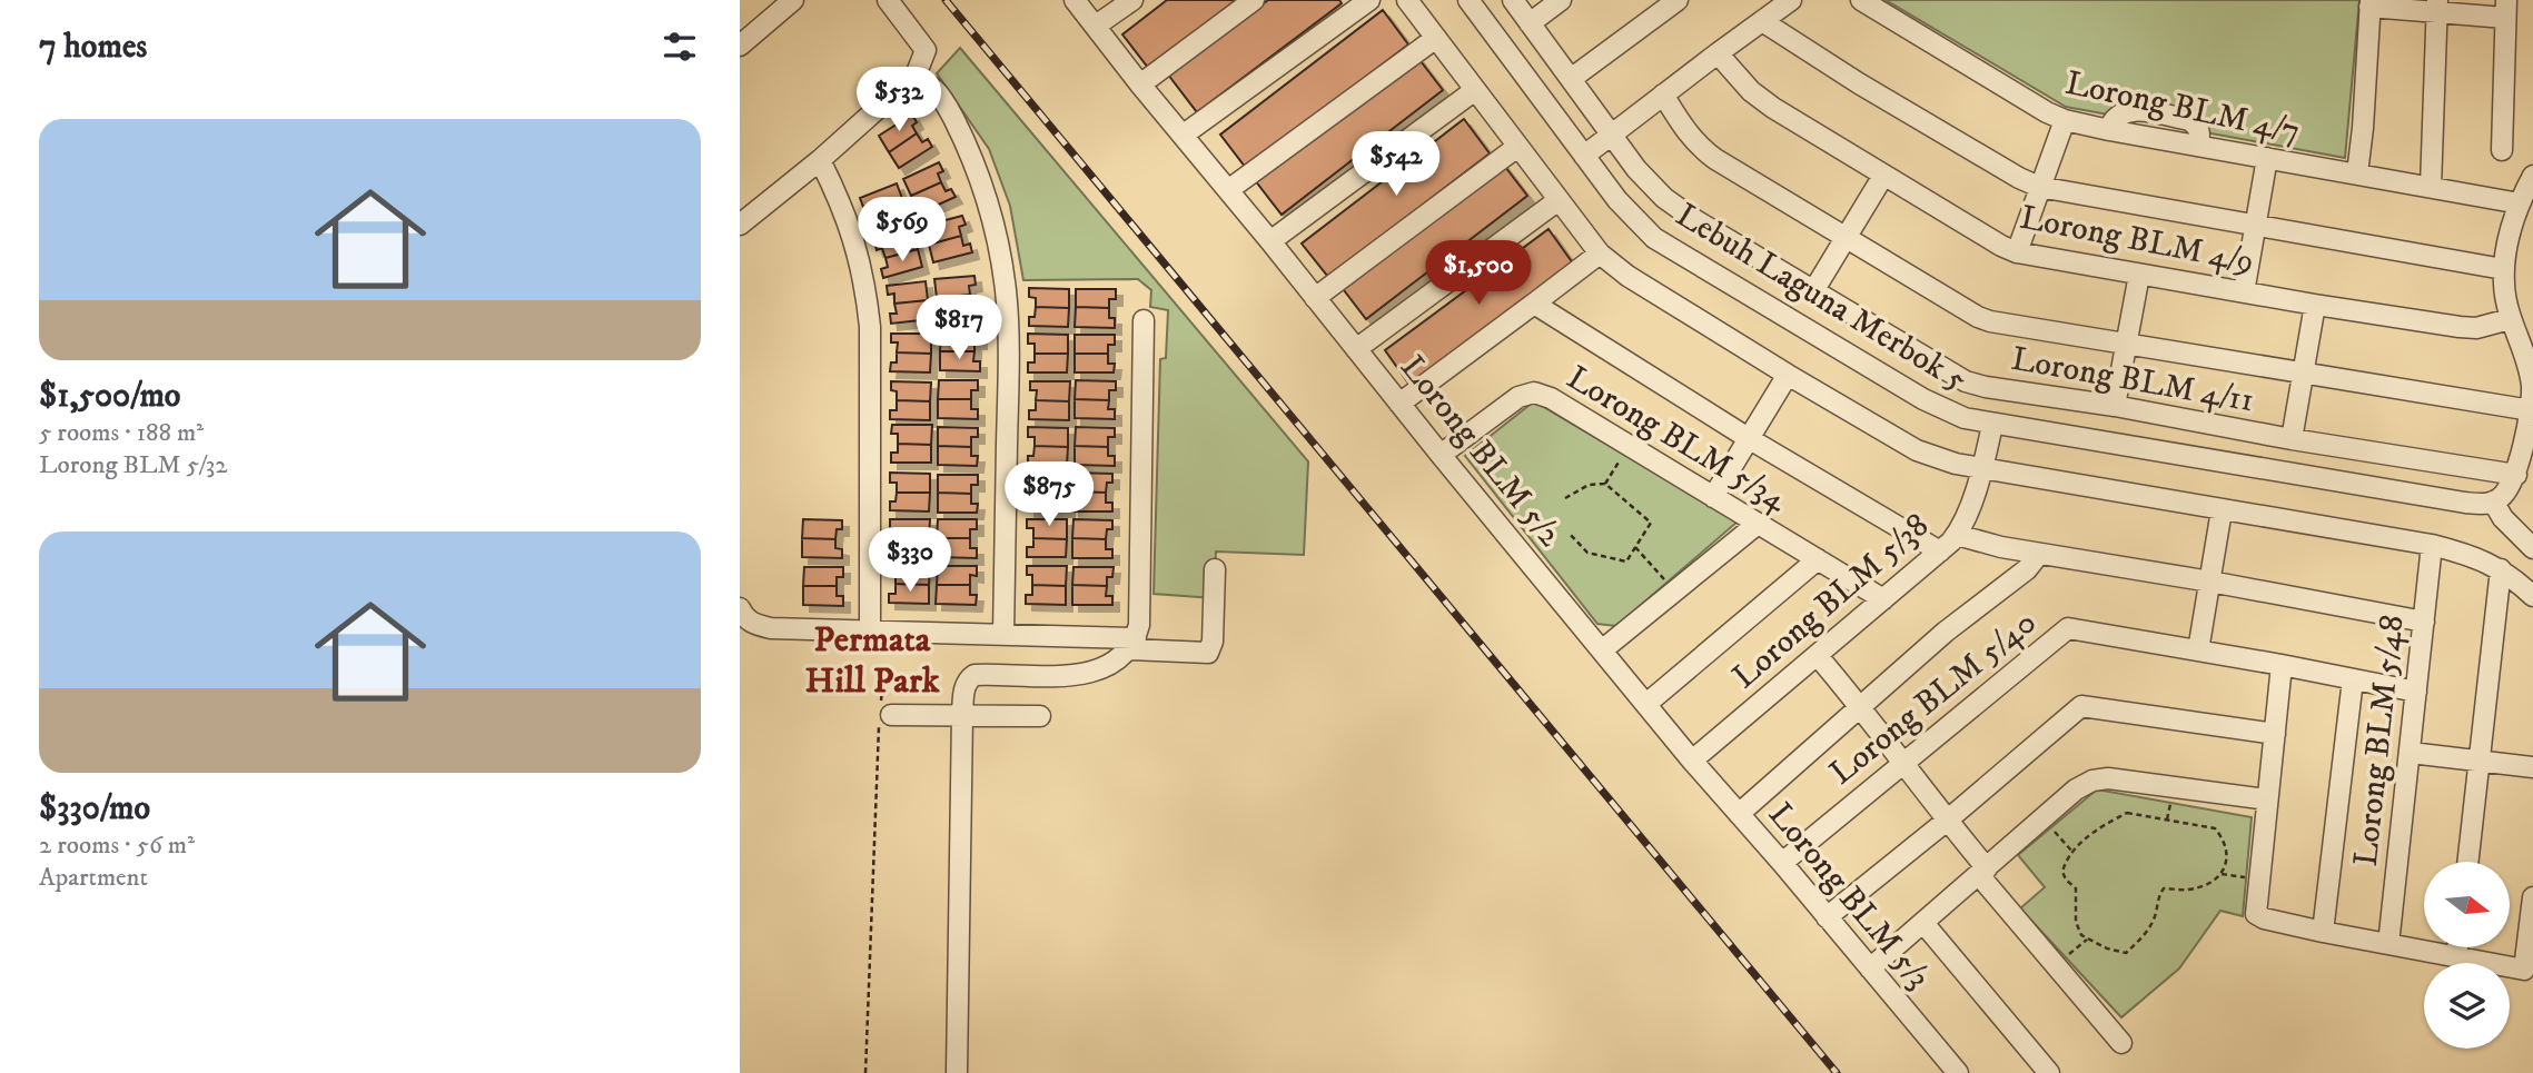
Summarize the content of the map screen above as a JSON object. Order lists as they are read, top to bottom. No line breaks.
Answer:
{"streets":{"street":["Lorong BLM 4/7","Lorong BLM 4/9","Lebuh Laguna Merbok 5","Lorong BLM 4/11","Lorong BLM 5/34","Lorong BLM 5/2","Lorong BLM 5/38","Lorong BLM 5/40","Lorong BLM 5/48","Lorong BLM 5/3"]},"crossings":[["Lebuh Laguna Merbok 5","Lorong BLM 5/38"],["Lorong BLM 5/34","Lorong BLM 5/2"],["Lorong BLM 5/34","Lorong BLM 5/38"],["Lorong BLM 5/2","Lorong BLM 5/38"],["Lorong BLM 5/2","Lorong BLM 5/3"],["Lorong BLM 5/38","Lorong BLM 5/3"],["Lorong BLM 5/40","Lorong BLM 5/48"],["Lorong BLM 5/40","Lorong BLM 5/3"]],"districts":["Permata Hill Park"],"north":"right","page":{"heading":"7 homes","price":["$532","$542","$569","$1,500","$817","$875","$330"],"list":[{"name":"$1,500/mo","note":"5 rooms · 188 m² · Lorong BLM 5/32"},{"name":"$330/mo","note":"2 rooms · 56 m² · Apartment"}]}}
